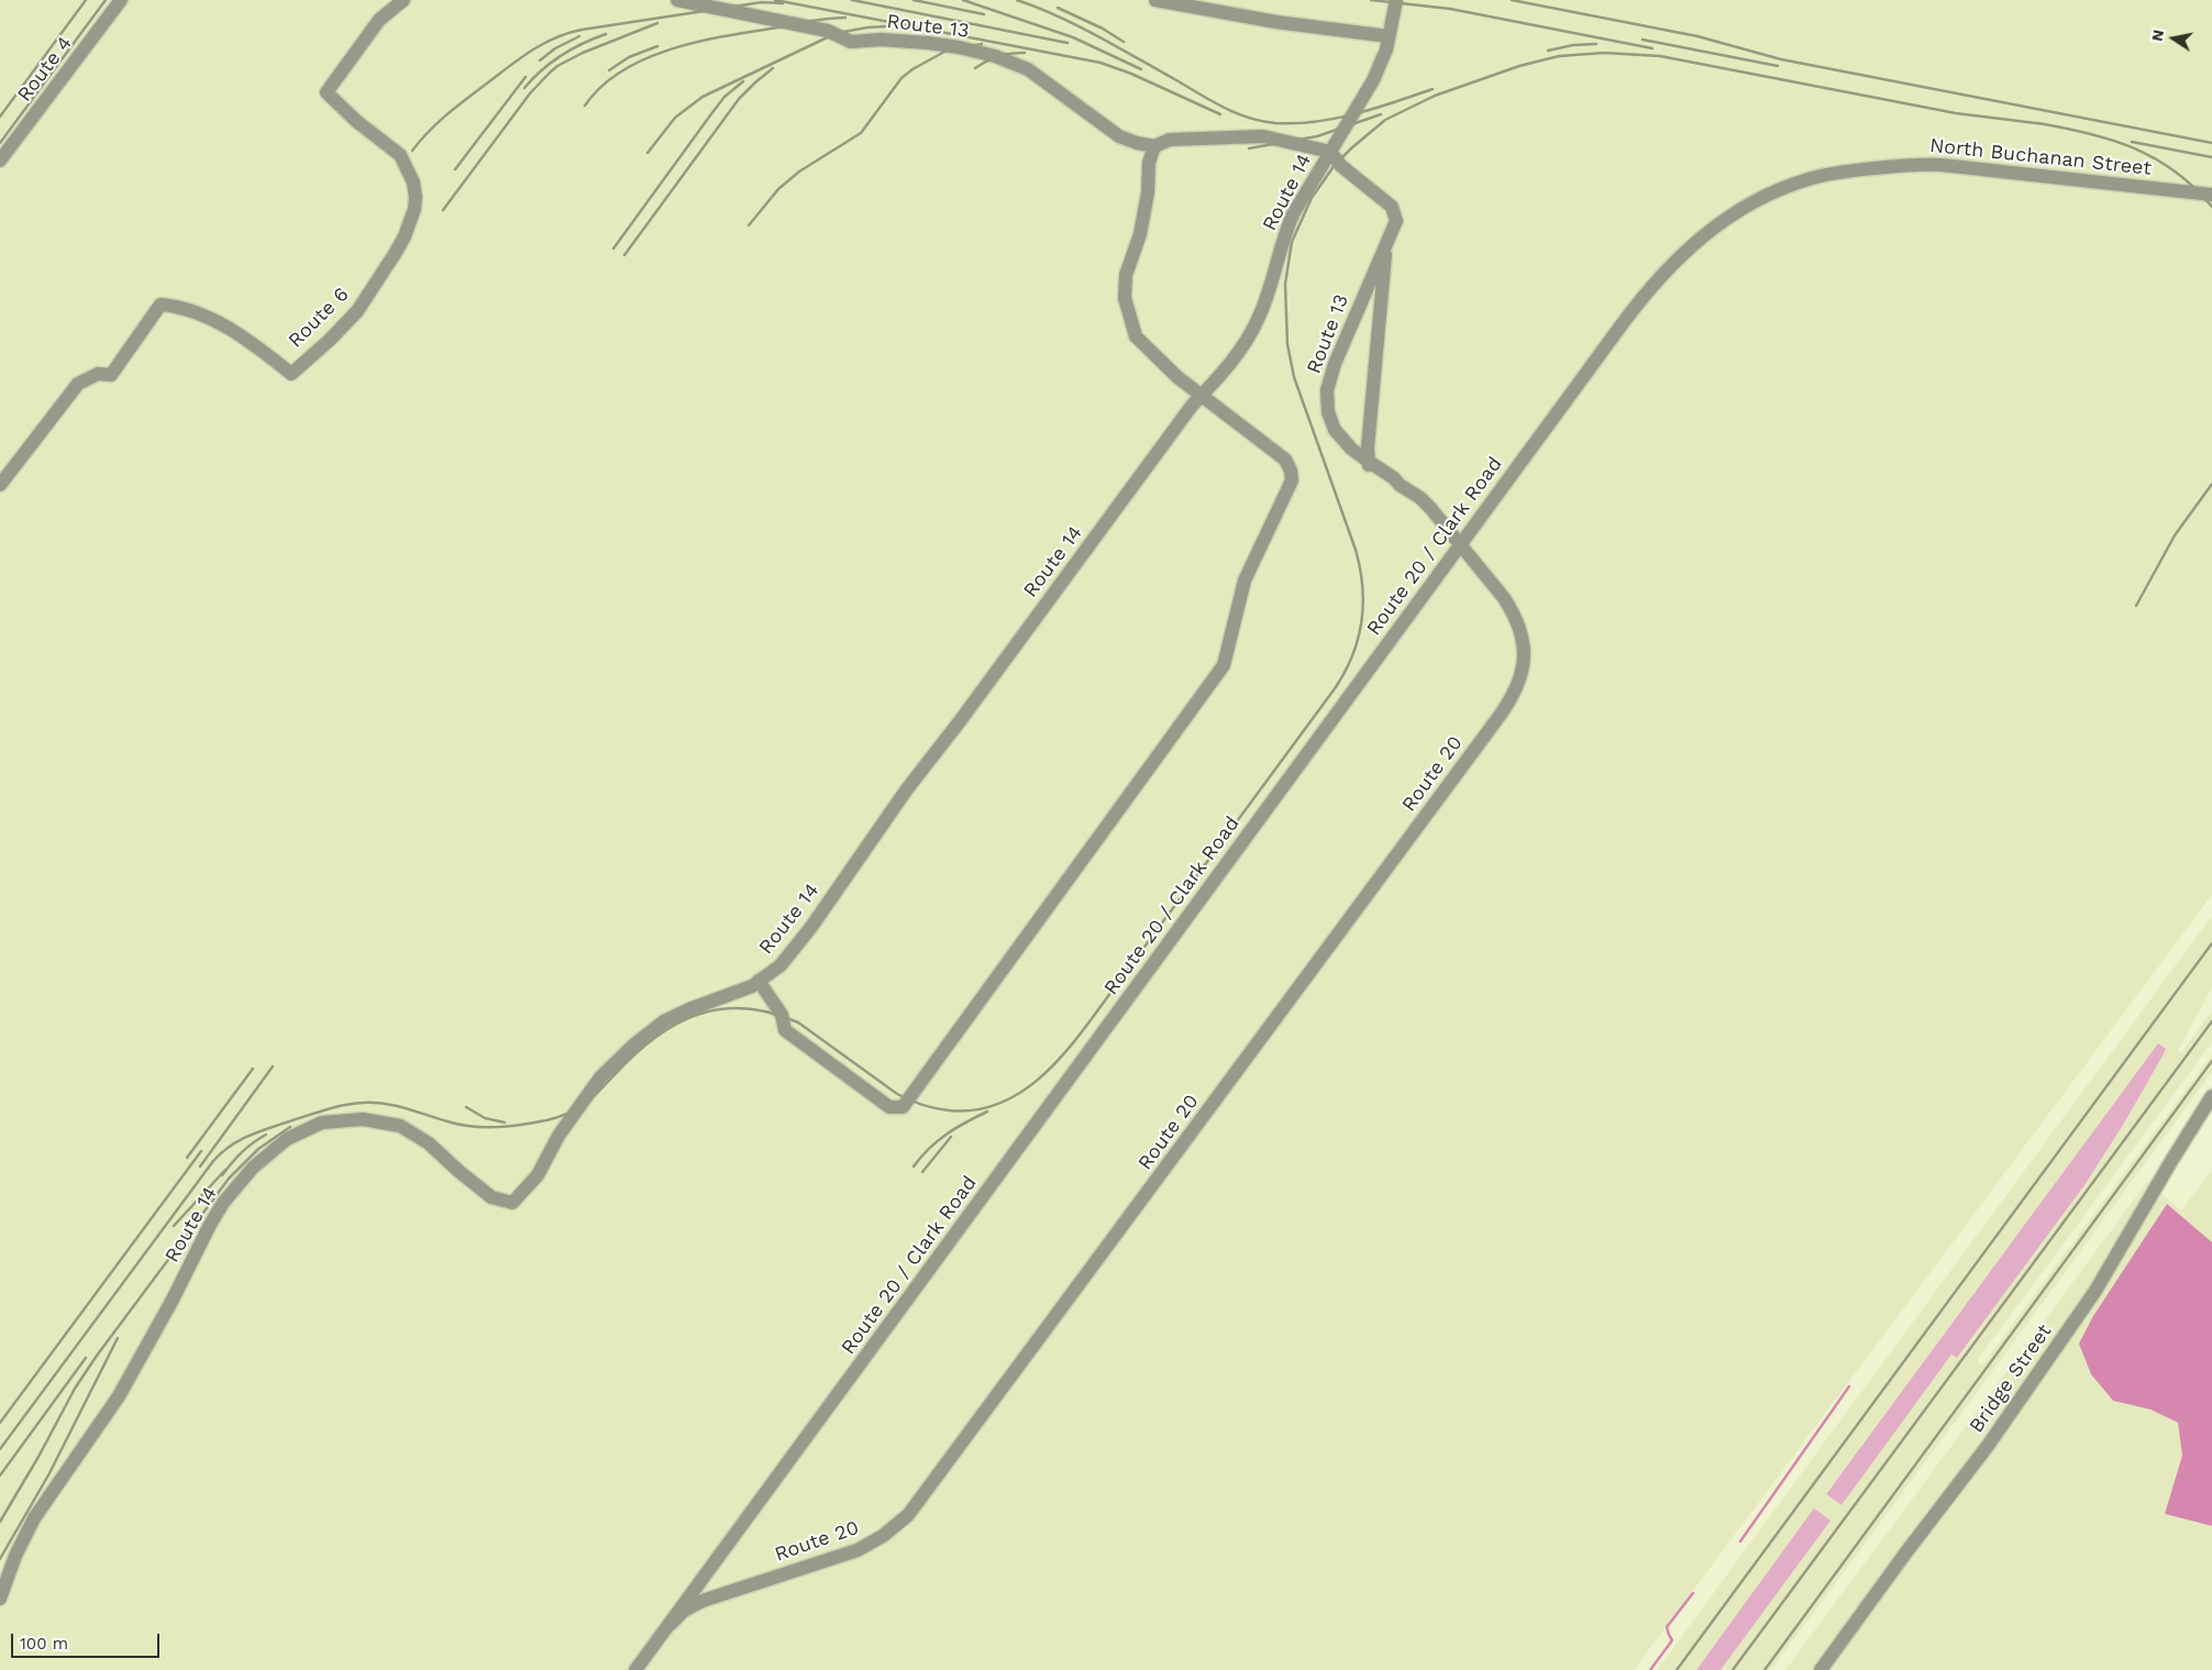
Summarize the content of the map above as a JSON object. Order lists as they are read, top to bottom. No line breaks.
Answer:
{"streets":{"street":["Route 13","Route 4","North Buchanan Street","Route 14","Route 6","Route 20 / Clark Road","Route 20","Bridge Street"]},"crossings":[["Route 13","Route 14"],["Route 13","Route 20 / Clark Road"],["Route 13","Route 20"],["North Buchanan Street","Route 20 / Clark Road"],["Route 20 / Clark Road","Route 20"]],"scale_bar":"100 m","north":"left"}
